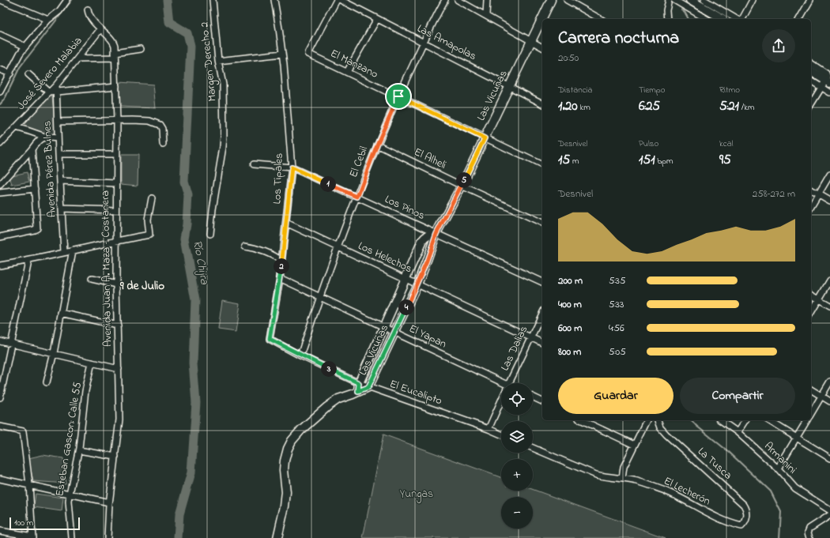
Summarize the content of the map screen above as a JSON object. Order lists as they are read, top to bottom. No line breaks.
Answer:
{"streets":{"street":["Las Amapolas","Margen Derecho 2","El Manzano","José Severo Malabia","Las Vicuñas","El Alheli","El Cebil","Avenida Pérez Bulnes","Los Tipales","Los Pinos","Los Helechos","Avenida Juan A. Maza - Costanera","El Yapan","Las Dalias","El Eucalipto","Esteban Gascon: Calle 55","Armanini","La Tusca","El Lecherón"]},"crossings":[["Las Amapolas","Las Vicuñas"],["Las Amapolas","El Cebil"],["José Severo Malabia","Avenida Pérez Bulnes"],["José Severo Malabia","Avenida Juan A. Maza - Costanera"],["Las Vicuñas","El Alheli"],["Las Vicuñas","Los Pinos"],["Las Vicuñas","Los Helechos"],["Las Vicuñas","El Yapan"],["Las Vicuñas","El Eucalipto"],["El Alheli","El Cebil"],["El Cebil","Los Tipales"],["El Cebil","Los Pinos"],["El Cebil","Los Helechos"],["El Cebil","El Yapan"],["Los Tipales","Los Pinos"],["Los Tipales","Los Helechos"],["Los Tipales","El Yapan"],["Los Helechos","Las Dalias"],["Las Dalias","El Eucalipto"],["La Tusca","El Lecherón"]],"districts":["9 de Julio"],"water":["Río Chijra"],"parks":["Yungas"],"scale_bar":"100 m","page":{"heading":["Carrera nocturna","20:50"],"stats":[["Distancia","1.20 km"],["Tiempo","6:25"],["Ritmo","5:21 /km"],["Desnivel","15 m"],["Pulso","151 bpm"],["kcal","95"]],"pins":["5","1","2","4","3"],"chart":["Desnivel","258–272 m"],"list":[{"name":"200 m","note":"5:35"},{"name":"400 m","note":"5:33"},{"name":"600 m","note":"4:56"},{"name":"800 m","note":"5:05"}],"buttons":["Guardar","Compartir"],"map_buttons":["+","−"],"scale":"100 m"}}
